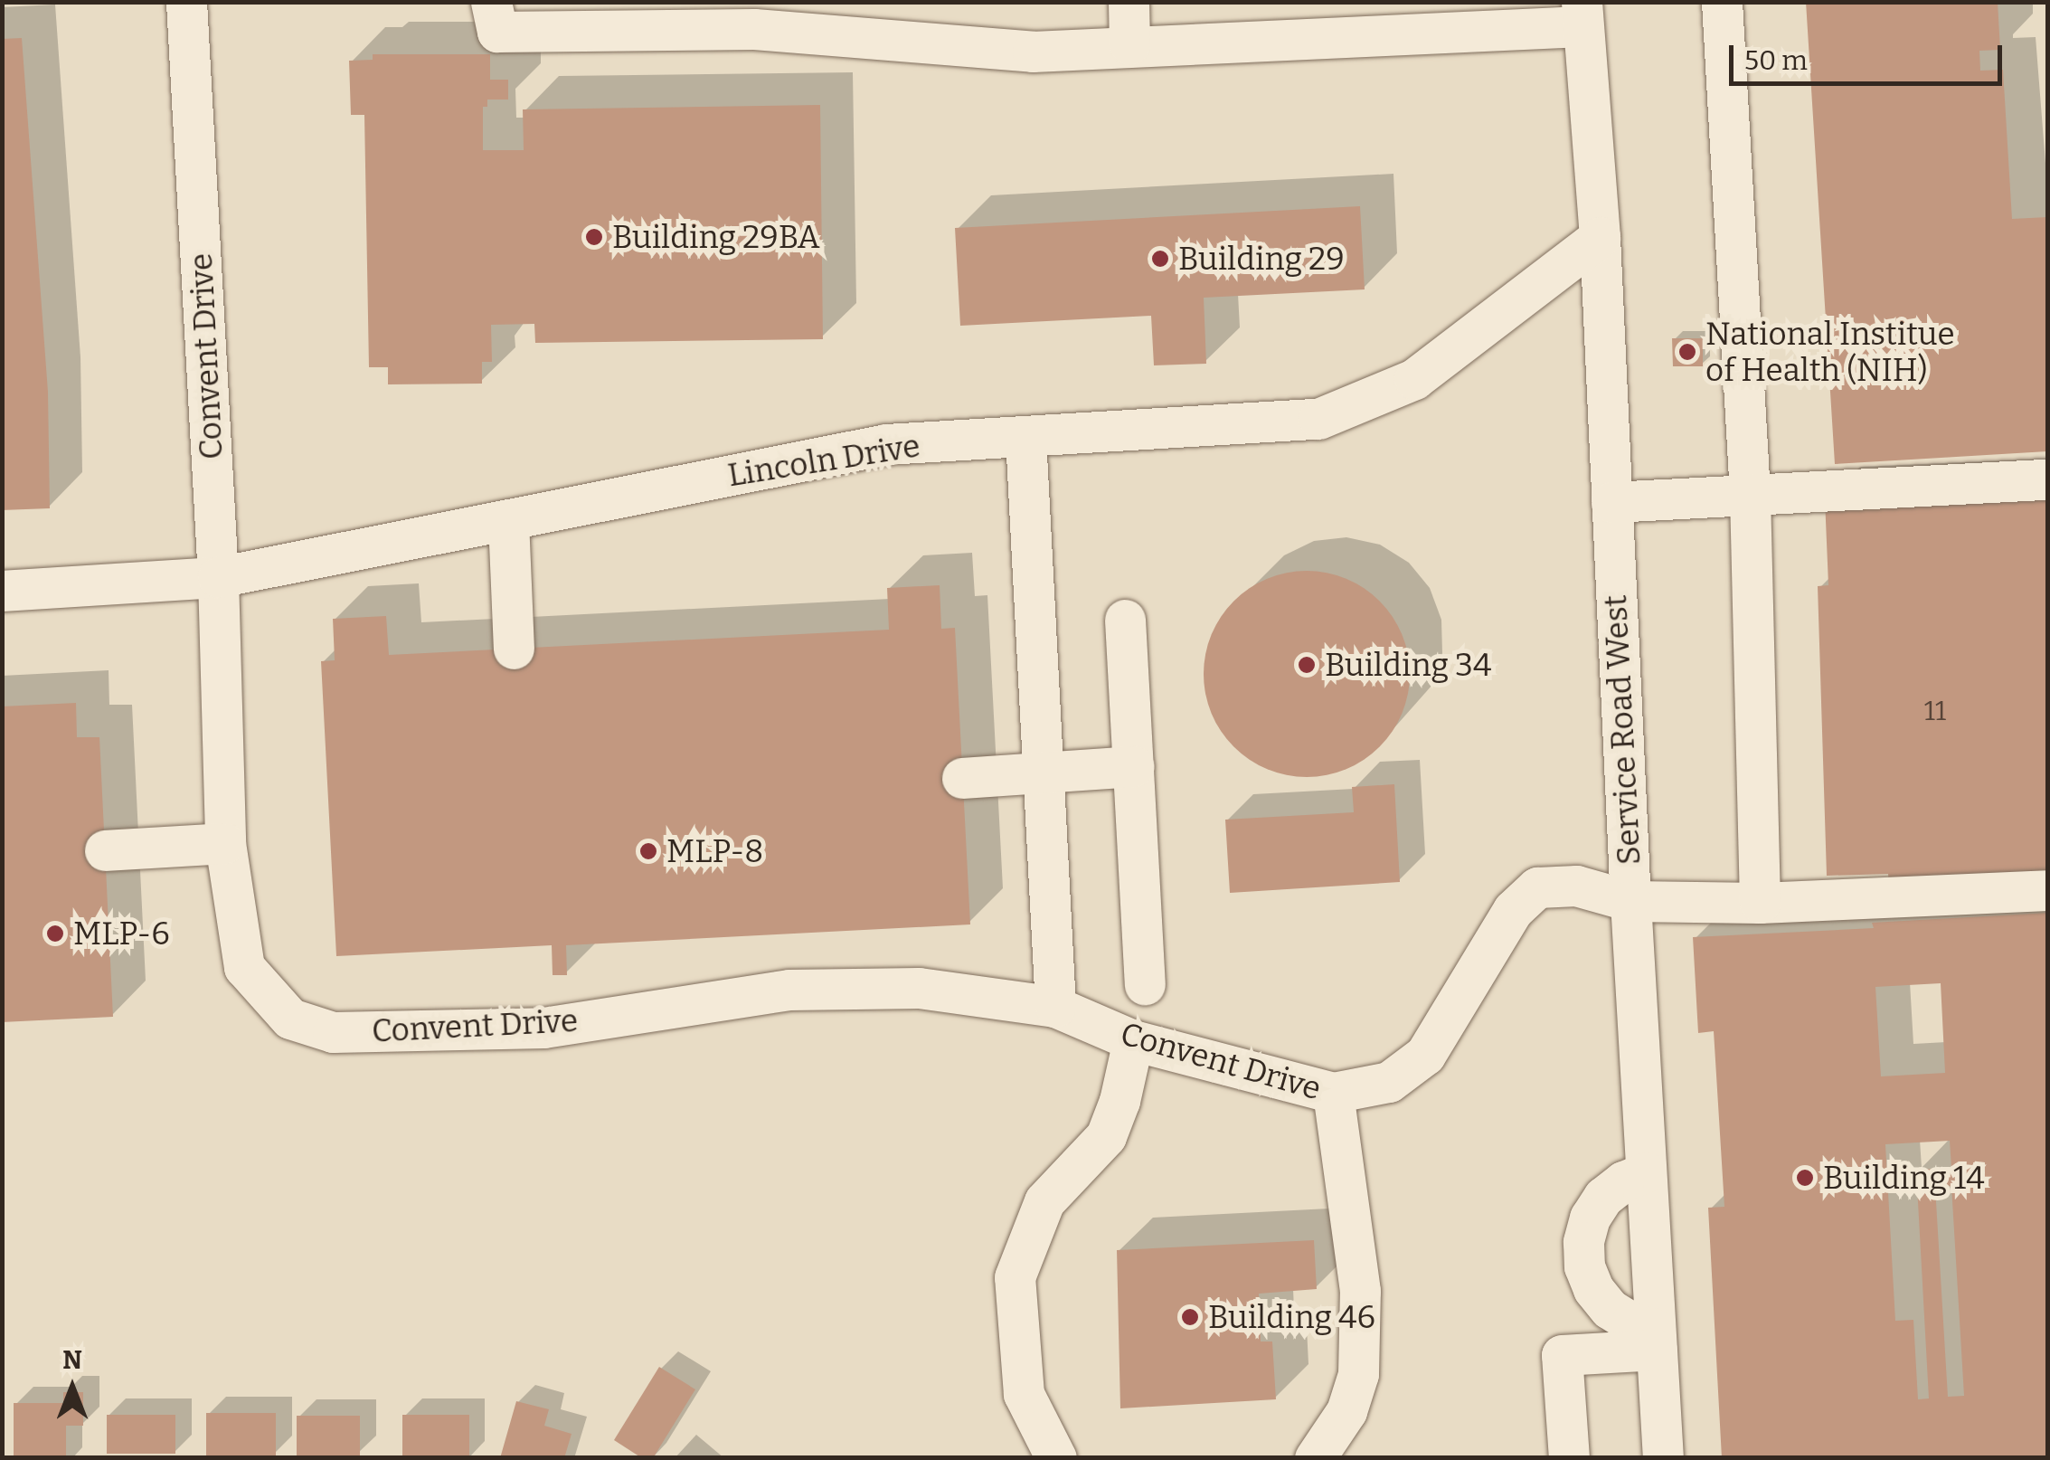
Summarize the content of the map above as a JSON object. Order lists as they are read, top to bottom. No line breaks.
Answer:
{"streets":{"street":["Convent Drive","Lincoln Drive","Service Road West"]},"crossings":[["Convent Drive","Lincoln Drive"],["Convent Drive","Service Road West"],["Lincoln Drive","Service Road West"]],"places":["Building 29BA","Building 29","National Institue of Health (NIH)","Building 34","MLP-8","MLP-6","Building 14","Building 46"],"house_numbers":["11"],"scale_bar":"50 m","north":"top"}
